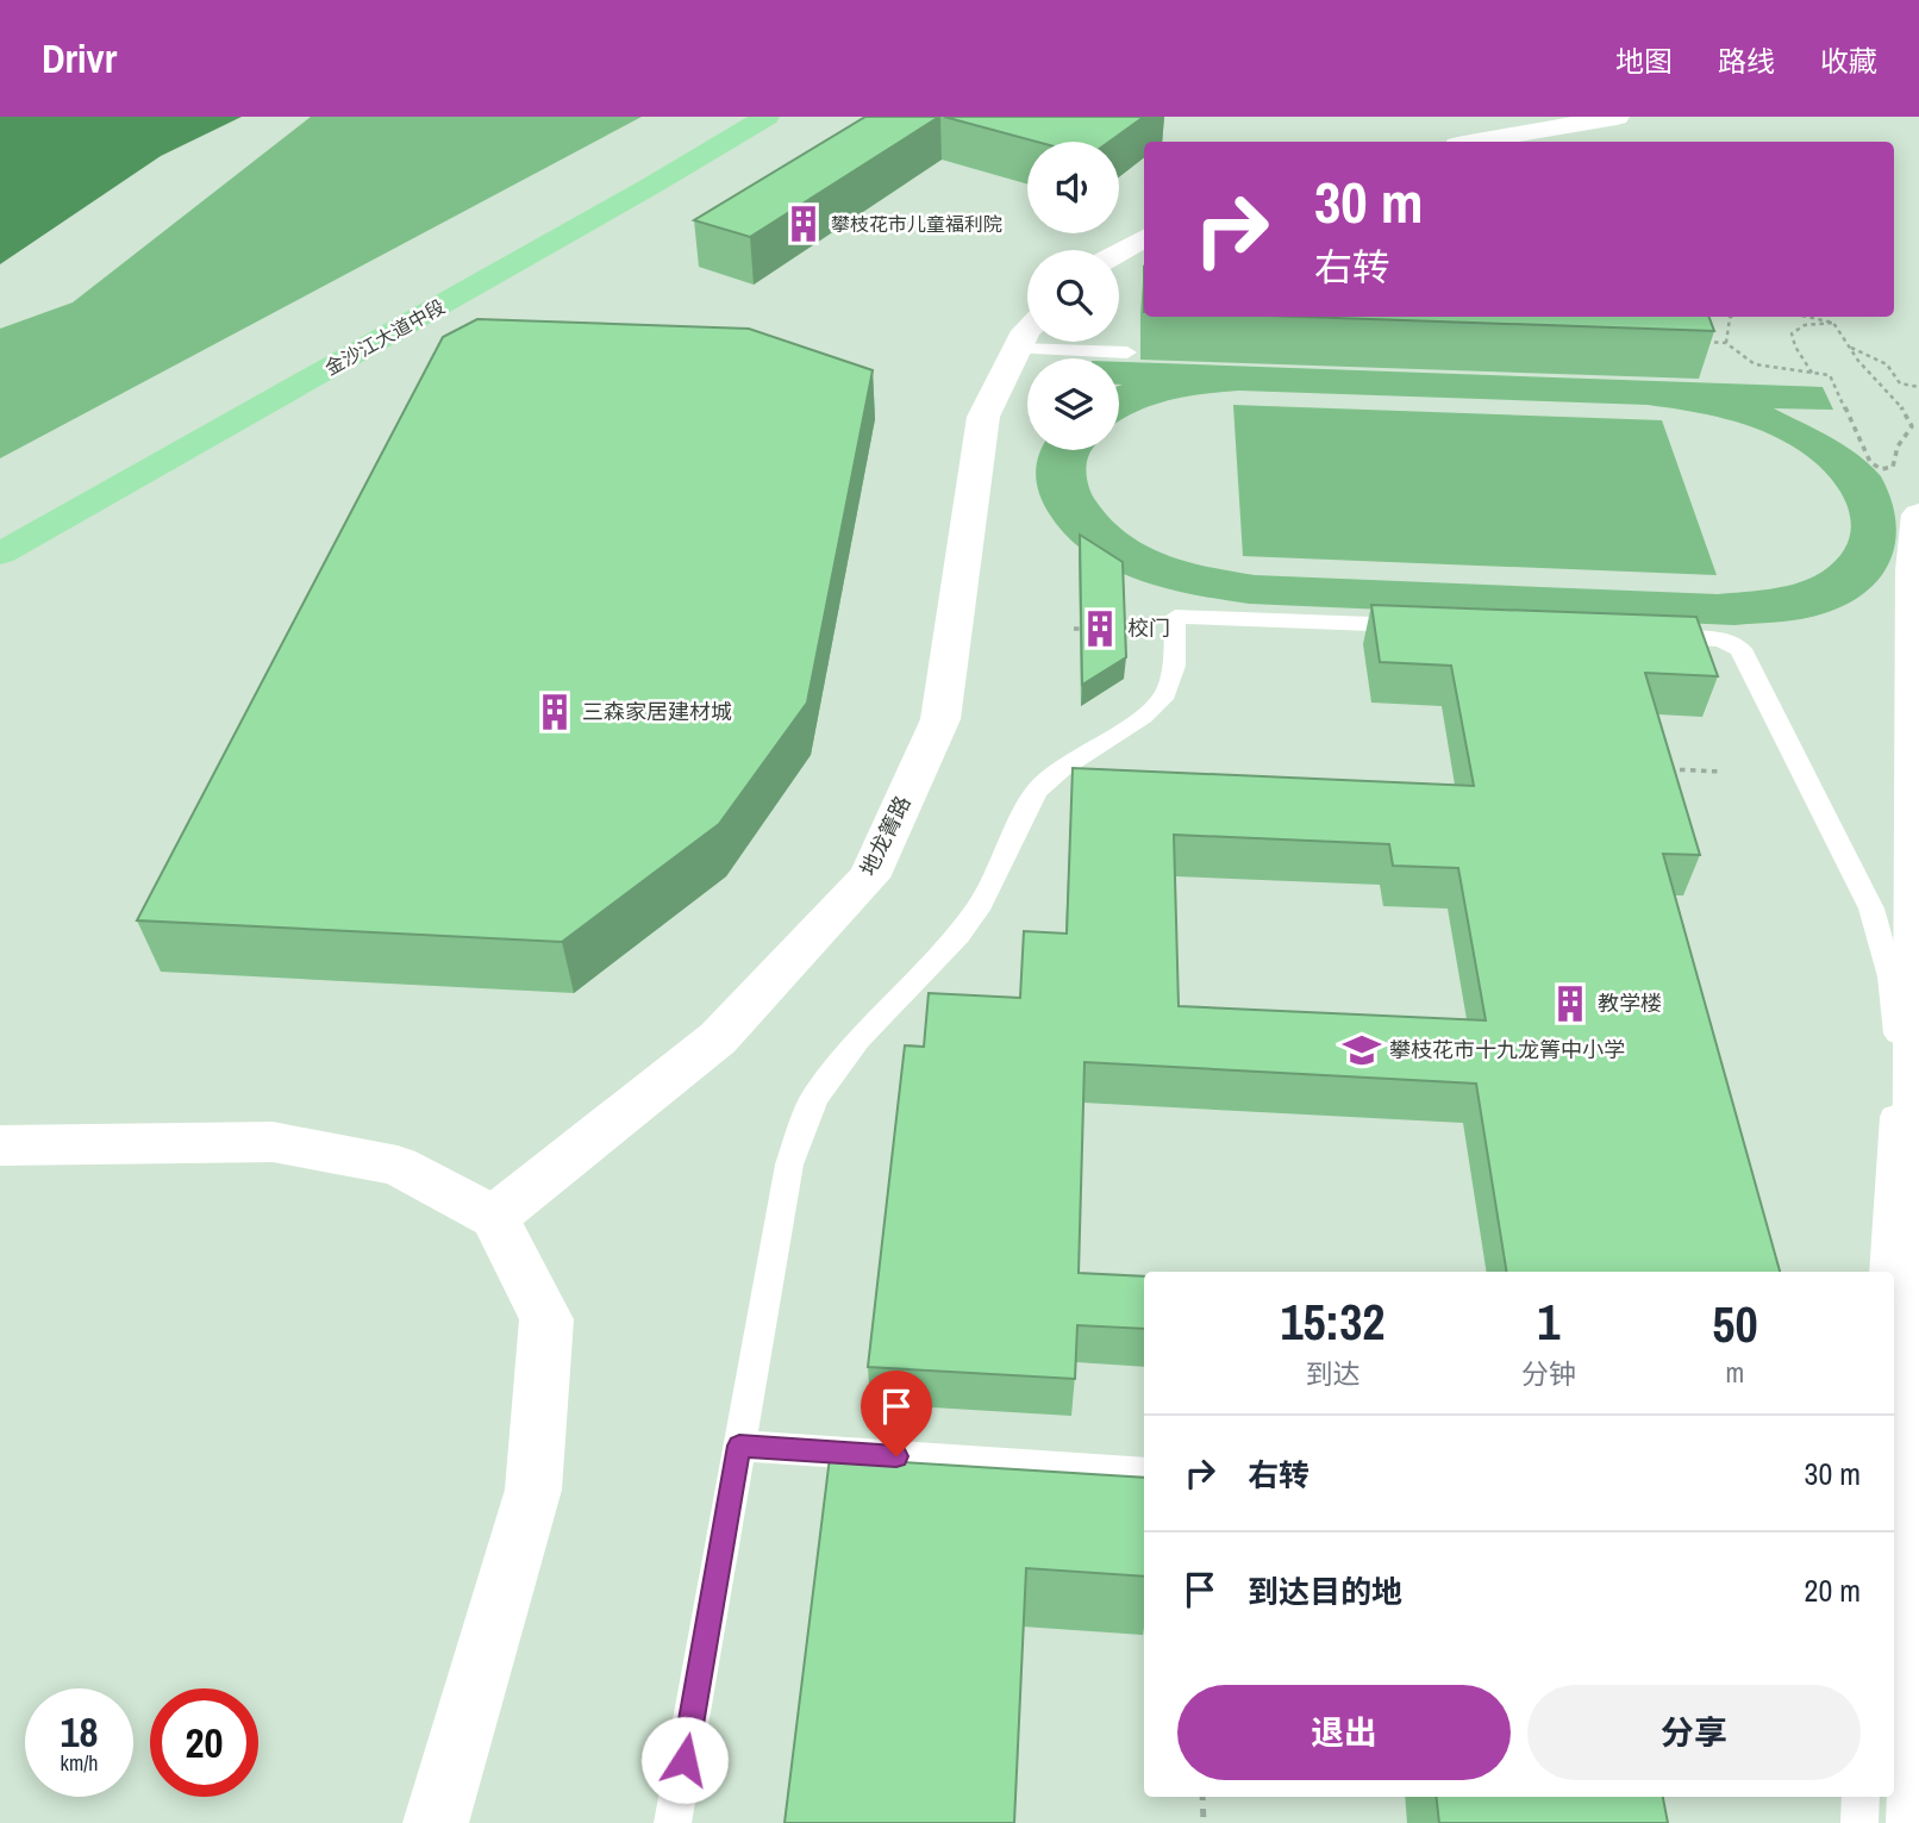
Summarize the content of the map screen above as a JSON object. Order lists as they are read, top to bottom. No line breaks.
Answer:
{"streets":{"main road":["金沙江大道中段"],"street":["地龙箐路"]},"places":{"building":["攀枝花市儿童福利院","校门","三森家居建材城","教学楼"],"school or university":["攀枝花市十九龙箐中小学"]},"page":{"header":"Drivr","nav":["地图","路线","收藏"],"turn":["30 m","右转"],"eta":["15:32","到达","1","分钟","50","m"],"list":[{"name":"右转","value":"30 m"},{"name":"到达目的地","value":"20 m"}],"buttons":["退出","分享"],"speed":"18 km/h","limit":"20"}}
